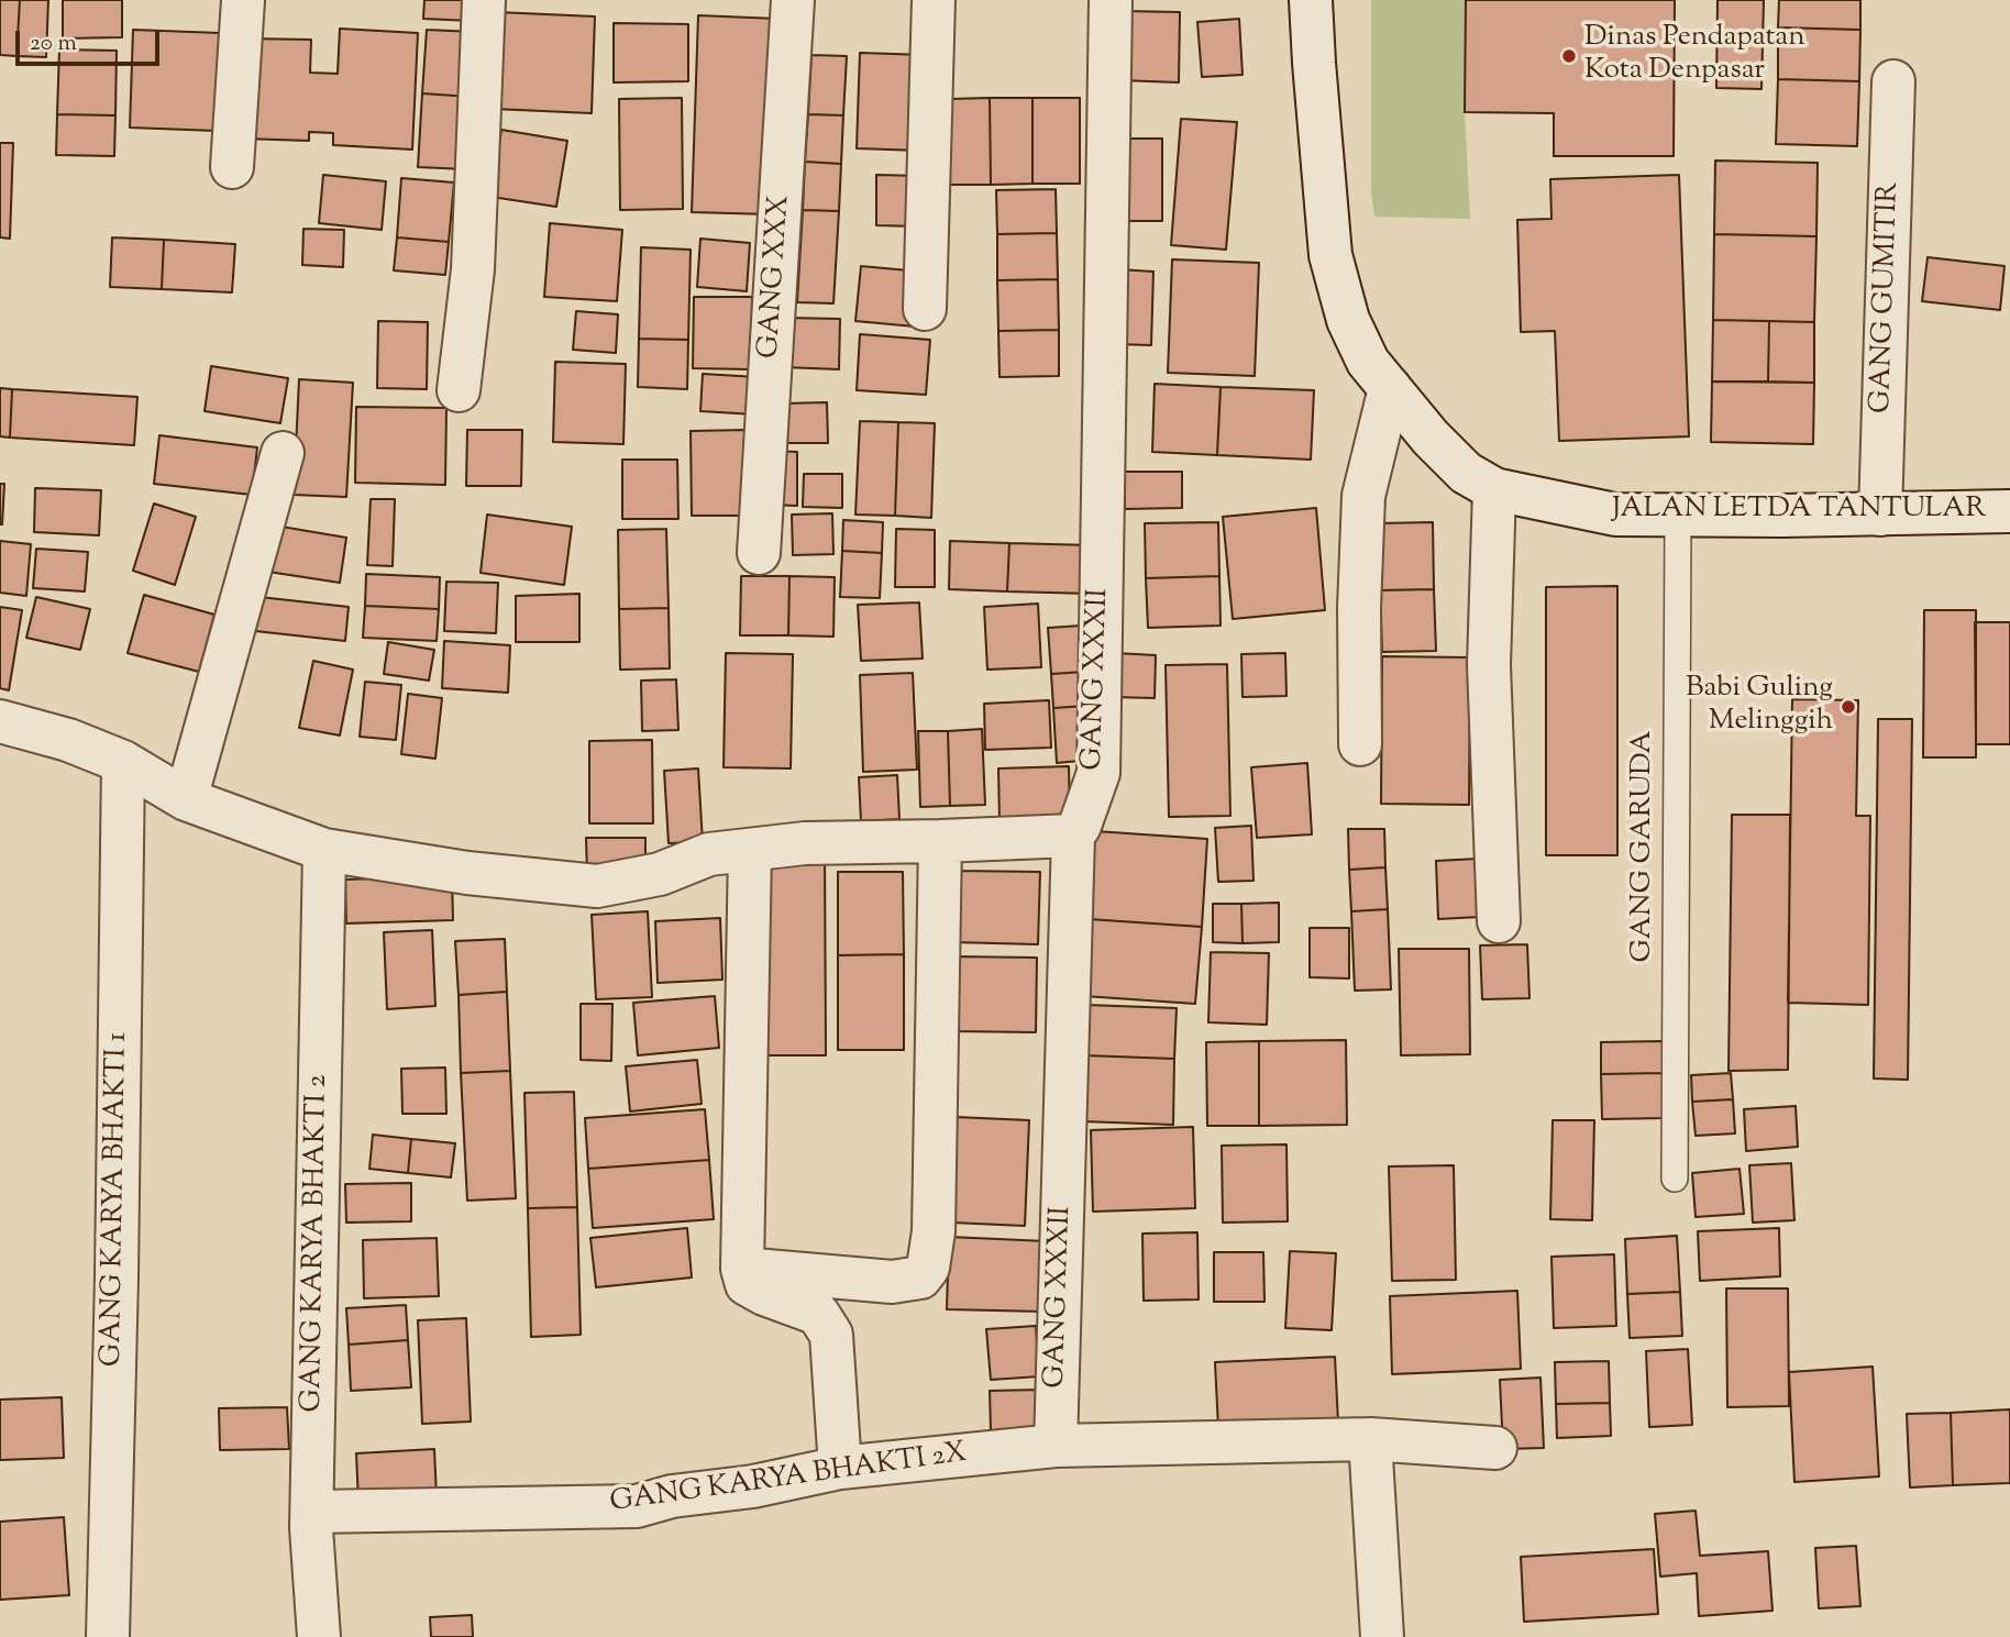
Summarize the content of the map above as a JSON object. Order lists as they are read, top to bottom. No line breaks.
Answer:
{"streets":{"street":["GANG XXX","GANG GUMITIR","JALAN LETDA TANTULAR","GANG XXXII","GANG KARYA BHAKTI 1","GANG KARYA BHAKTI 2","GANG KARYA BHAKTI 2X"],"lane":["GANG GARUDA"]},"crossings":[["GANG GUMITIR","JALAN LETDA TANTULAR"],["JALAN LETDA TANTULAR","GANG GARUDA"],["GANG XXXII","GANG KARYA BHAKTI 2X"],["GANG KARYA BHAKTI 2","GANG KARYA BHAKTI 2X"]],"places":["Dinas Pendapatan Kota Denpasar","Babi Guling Melinggih"],"scale_bar":"20 m"}
